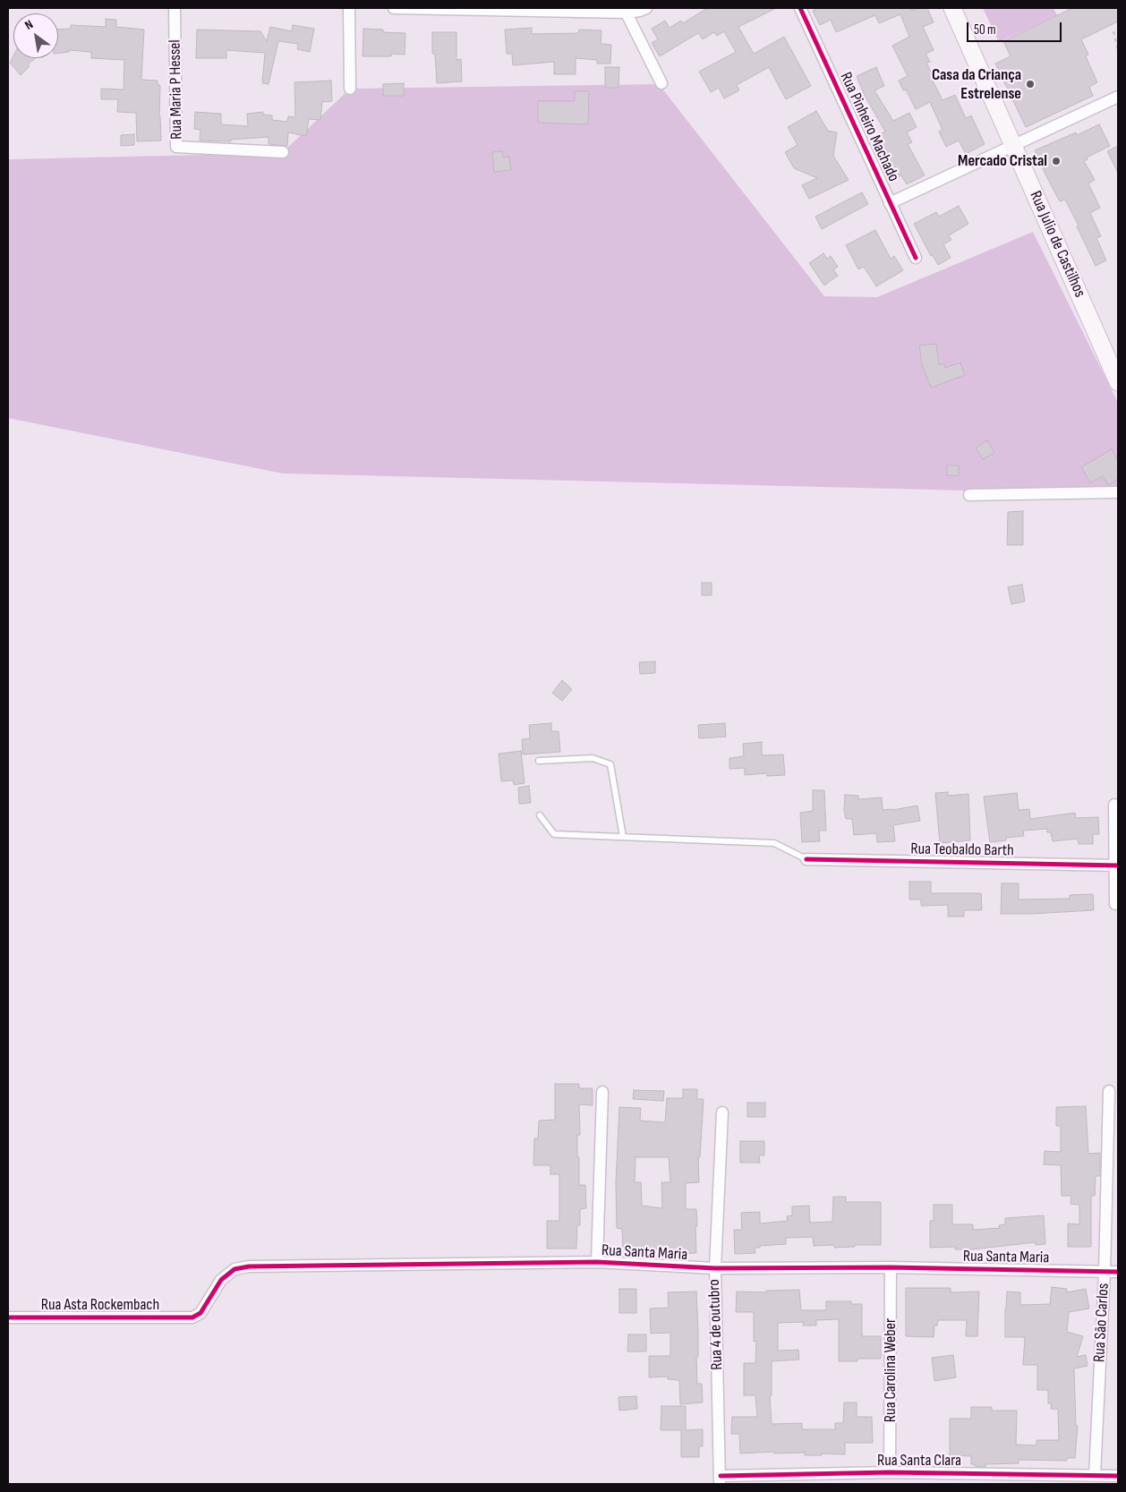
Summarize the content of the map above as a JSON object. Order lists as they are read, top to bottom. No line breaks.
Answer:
{"streets":{"main road":["Rua Julio de Castilhos"],"street":["Rua Maria P Hessel","Rua Pinheiro Machado","Rua Teobaldo Barth","Rua Santa Maria","Rua Asta Rockembach","Rua São Carlos","Rua 4 de outubro","Rua Carolina Weber","Rua Santa Clara"]},"crossings":[["Rua Santa Maria","Rua Asta Rockembach"],["Rua Santa Maria","Rua São Carlos"],["Rua Santa Maria","Rua 4 de outubro"],["Rua Santa Maria","Rua Carolina Weber"],["Rua São Carlos","Rua Santa Clara"],["Rua 4 de outubro","Rua Santa Clara"],["Rua Carolina Weber","Rua Santa Clara"]],"places":["Casa da Criança Estrelense","Mercado Cristal"],"scale_bar":"50 m","north":"top left"}
